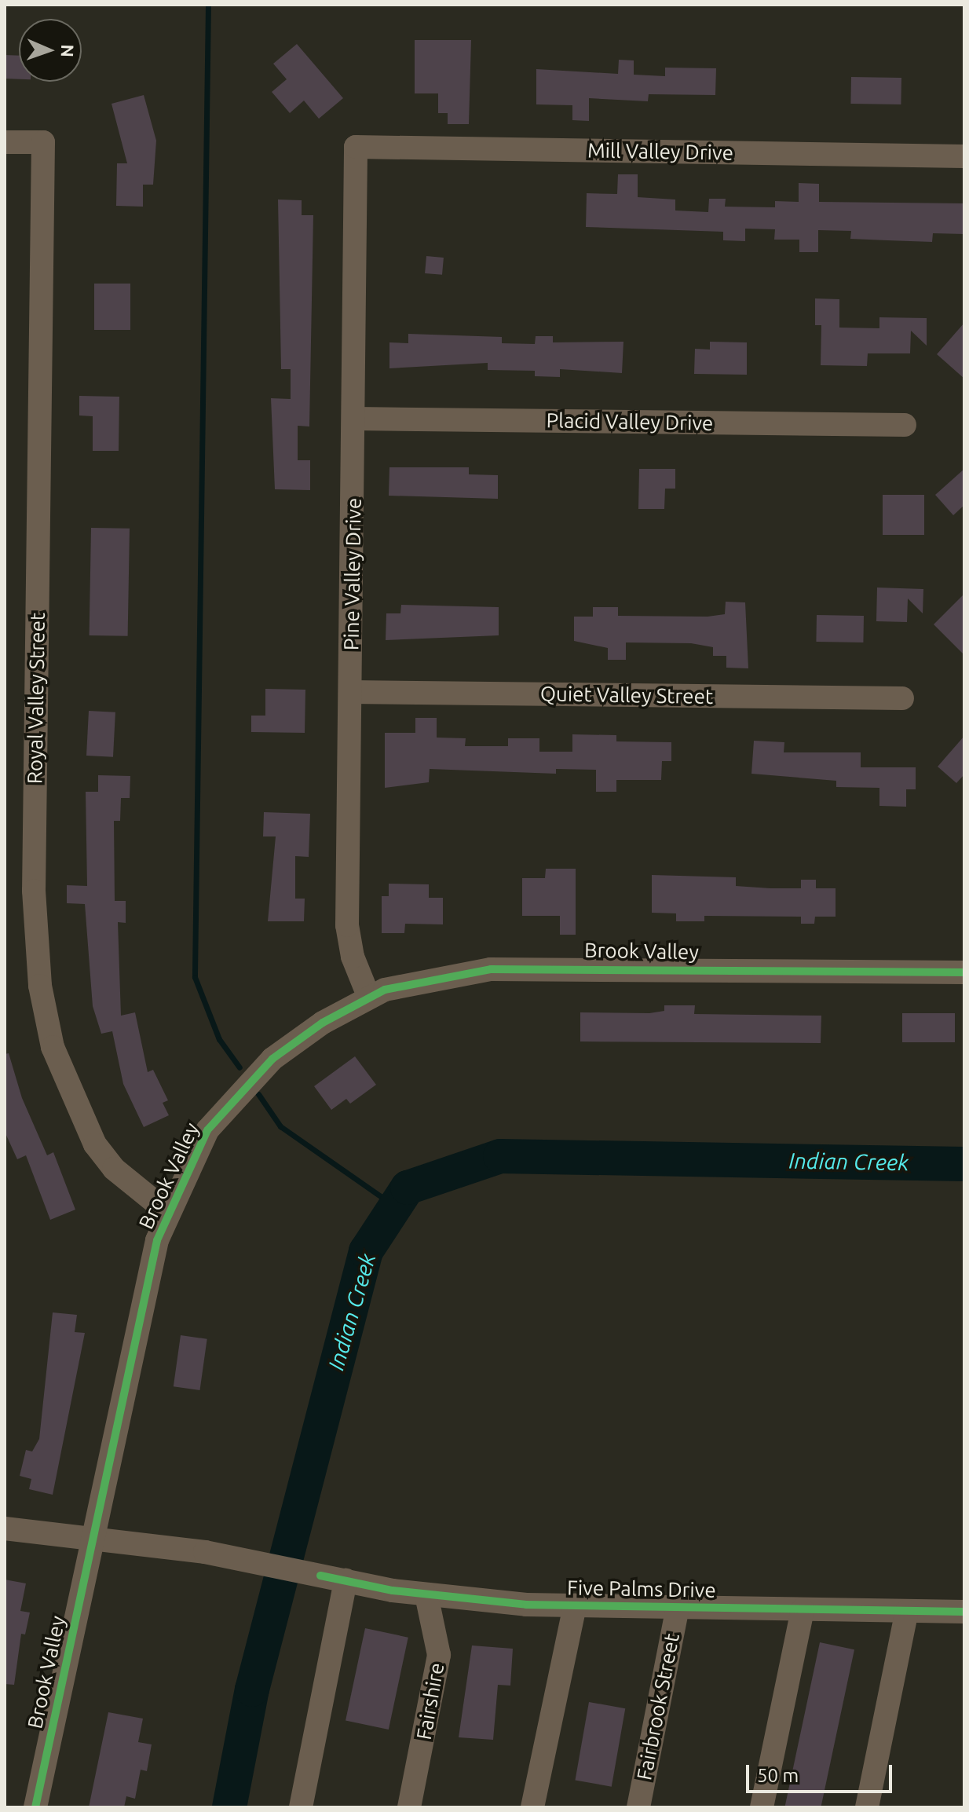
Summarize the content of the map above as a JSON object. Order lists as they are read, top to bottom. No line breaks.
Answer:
{"streets":{"street":["Mill Valley Drive","Placid Valley Drive","Pine Valley Drive","Quiet Valley Street","Royal Valley Street","Brook Valley","Five Palms Drive","Fairshire","Fairbrook Street"]},"crossings":[["Mill Valley Drive","Pine Valley Drive"],["Placid Valley Drive","Pine Valley Drive"],["Pine Valley Drive","Quiet Valley Street"],["Pine Valley Drive","Brook Valley"],["Royal Valley Street","Brook Valley"],["Brook Valley","Five Palms Drive"],["Five Palms Drive","Fairshire"],["Five Palms Drive","Fairbrook Street"]],"water":["Indian Creek"],"scale_bar":"50 m","north":"right"}
